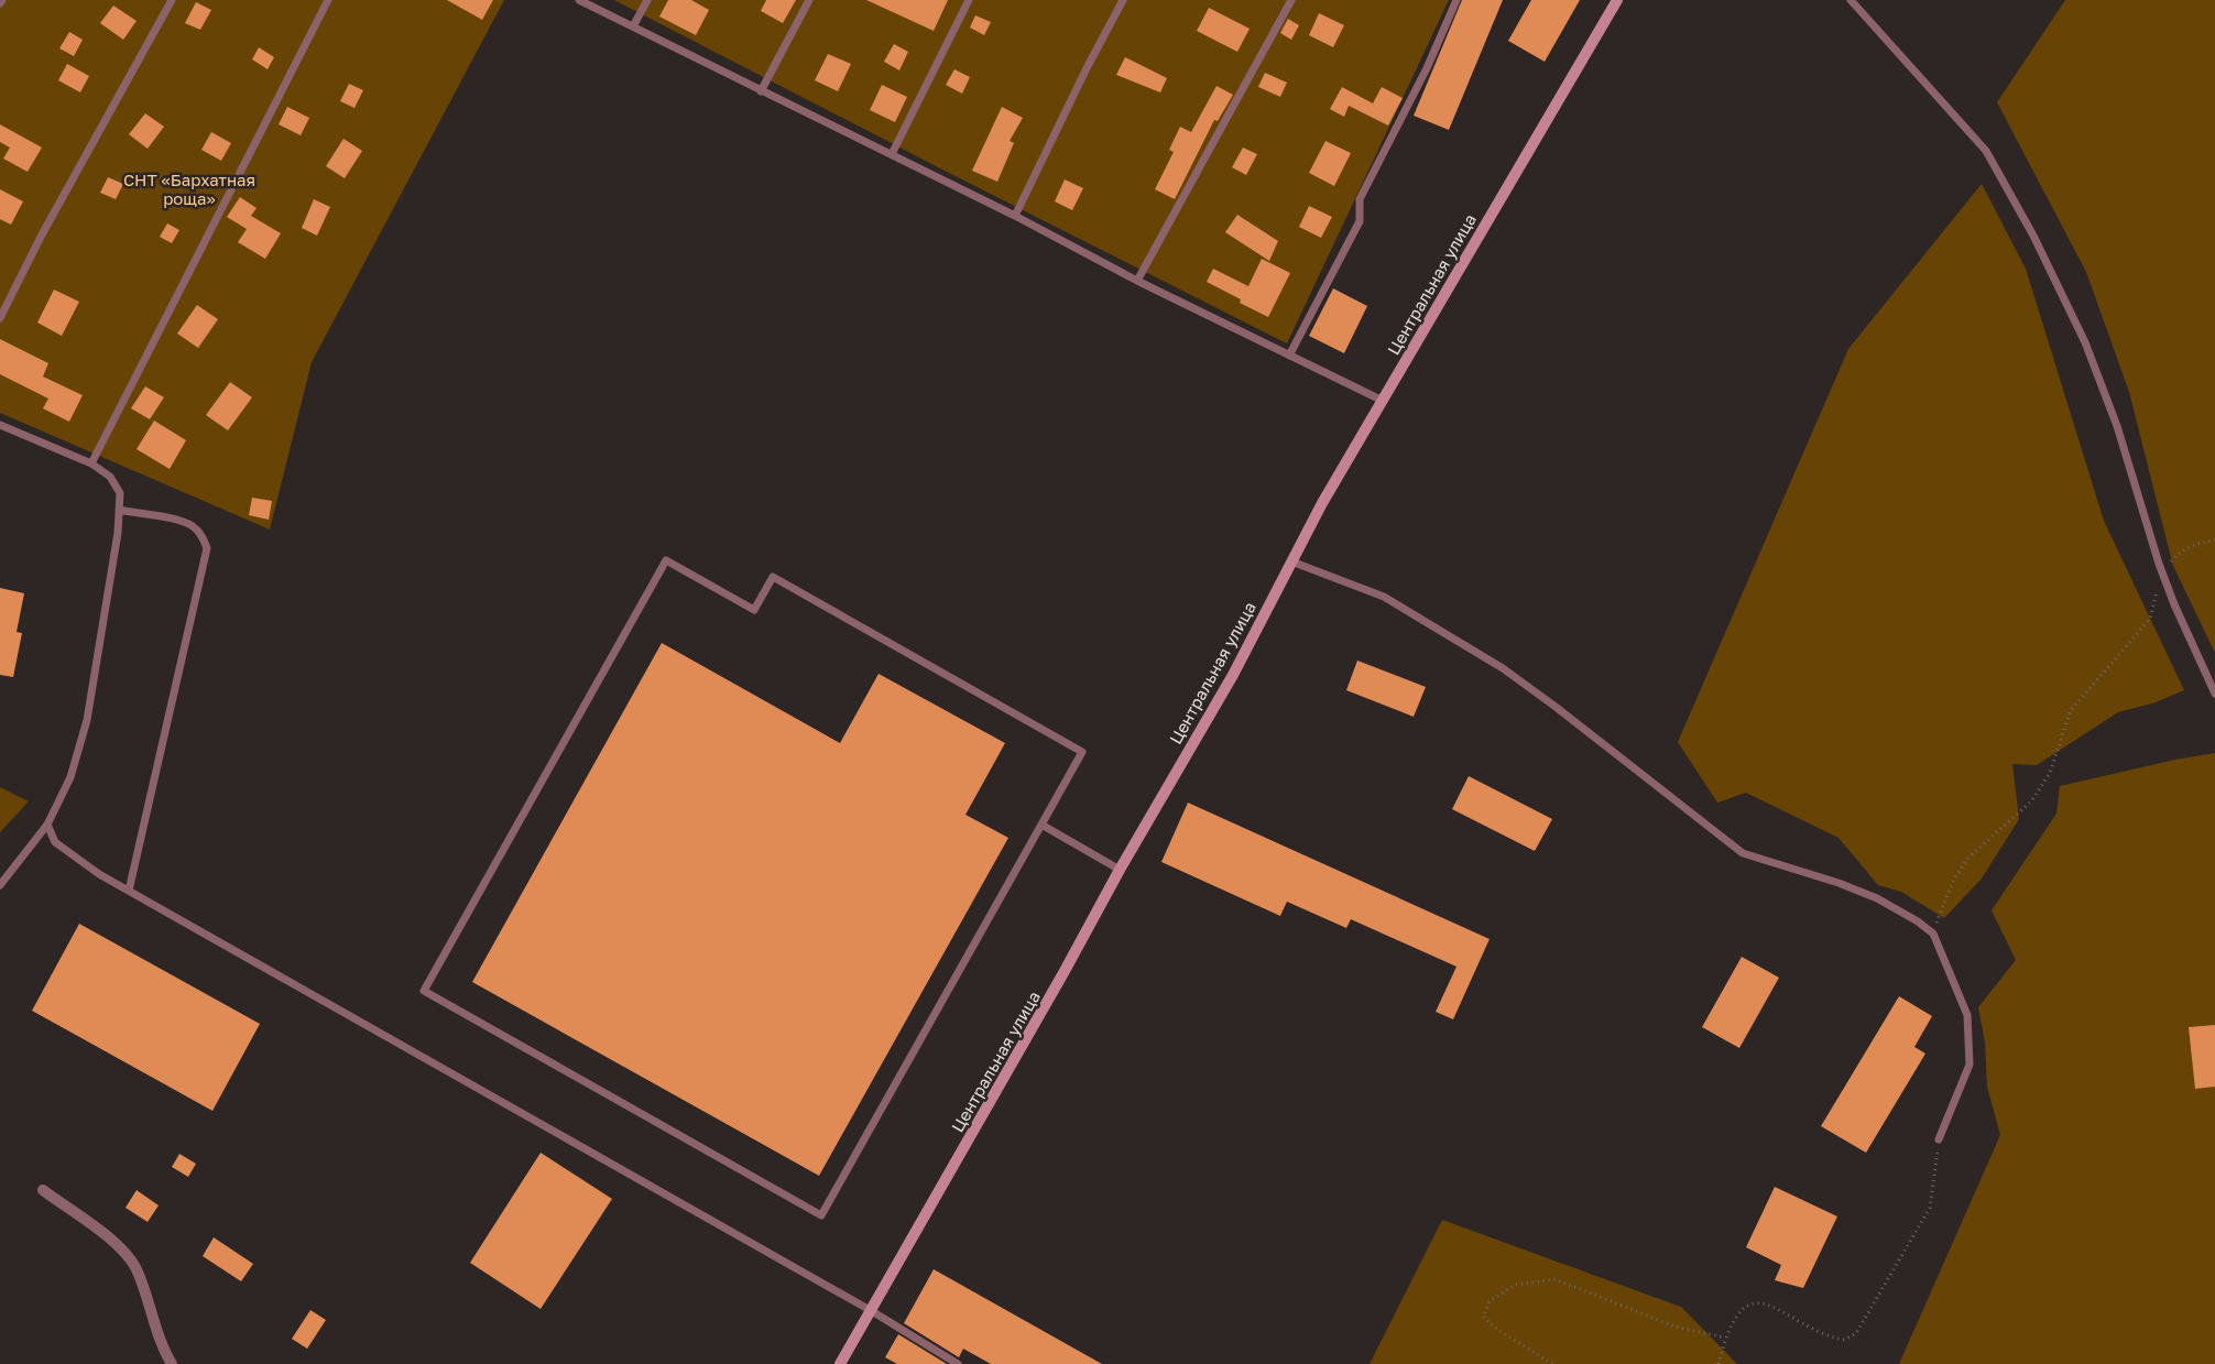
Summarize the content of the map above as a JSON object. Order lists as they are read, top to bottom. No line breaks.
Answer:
{"streets":{"main road":["Центральная улица"]},"parks":["СНТ «Бархатная роща»"]}
